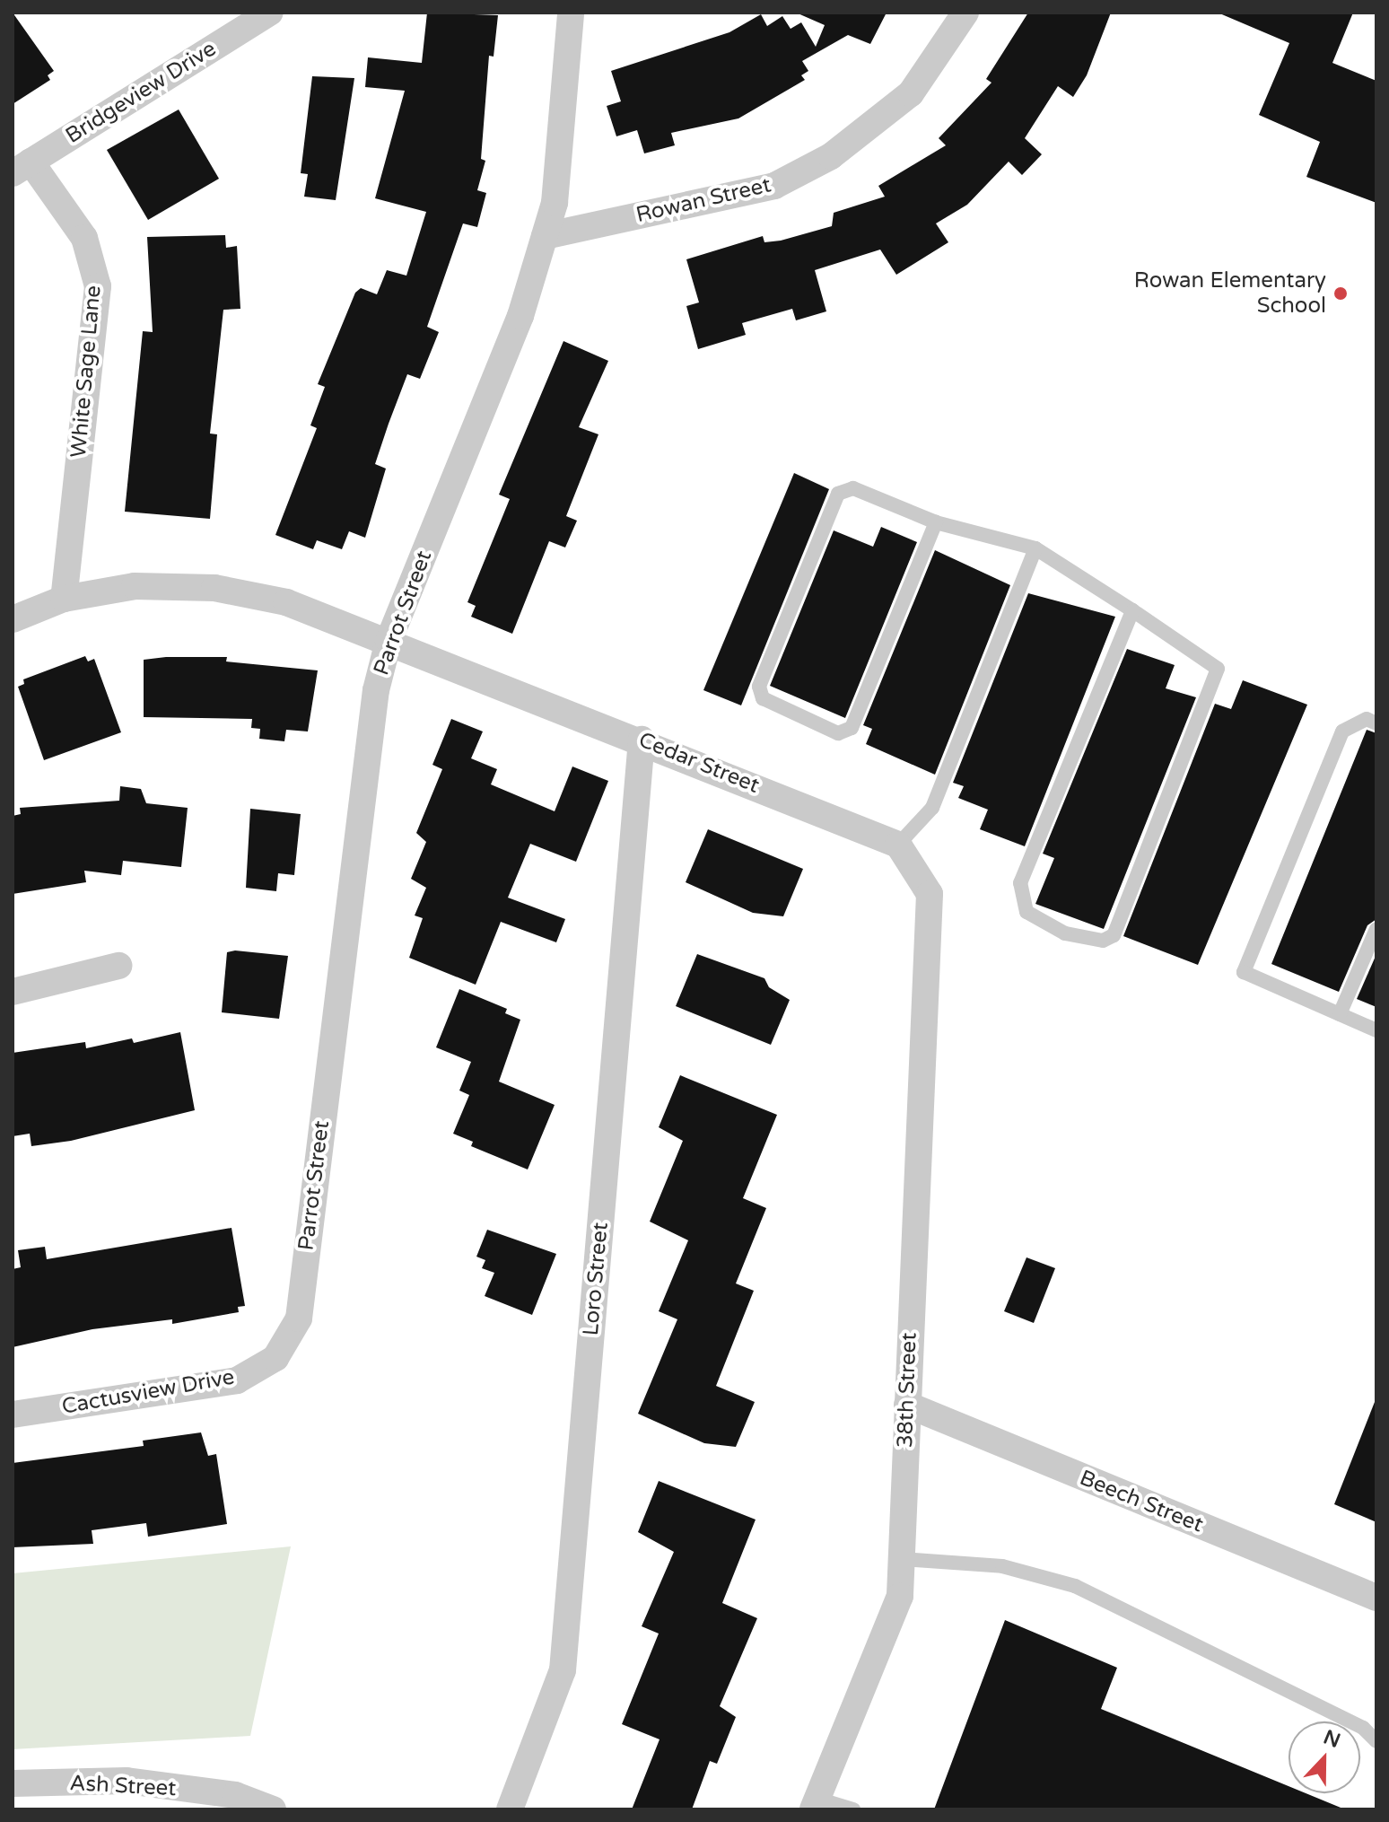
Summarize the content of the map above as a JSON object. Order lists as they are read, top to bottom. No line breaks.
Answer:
{"streets":{"street":["Bridgeview Drive","Rowan Street","White Sage Lane","Parrot Street","Cedar Street","Loro Street","38th Street","Cactusview Drive","Beech Street","Ash Street"]},"crossings":[["Bridgeview Drive","White Sage Lane"],["Rowan Street","Parrot Street"],["White Sage Lane","Cedar Street"],["Parrot Street","Cedar Street"],["Parrot Street","Cactusview Drive"],["Cedar Street","Loro Street"],["Cedar Street","38th Street"],["38th Street","Beech Street"]],"places":["Rowan Elementary School"],"north":"top"}
